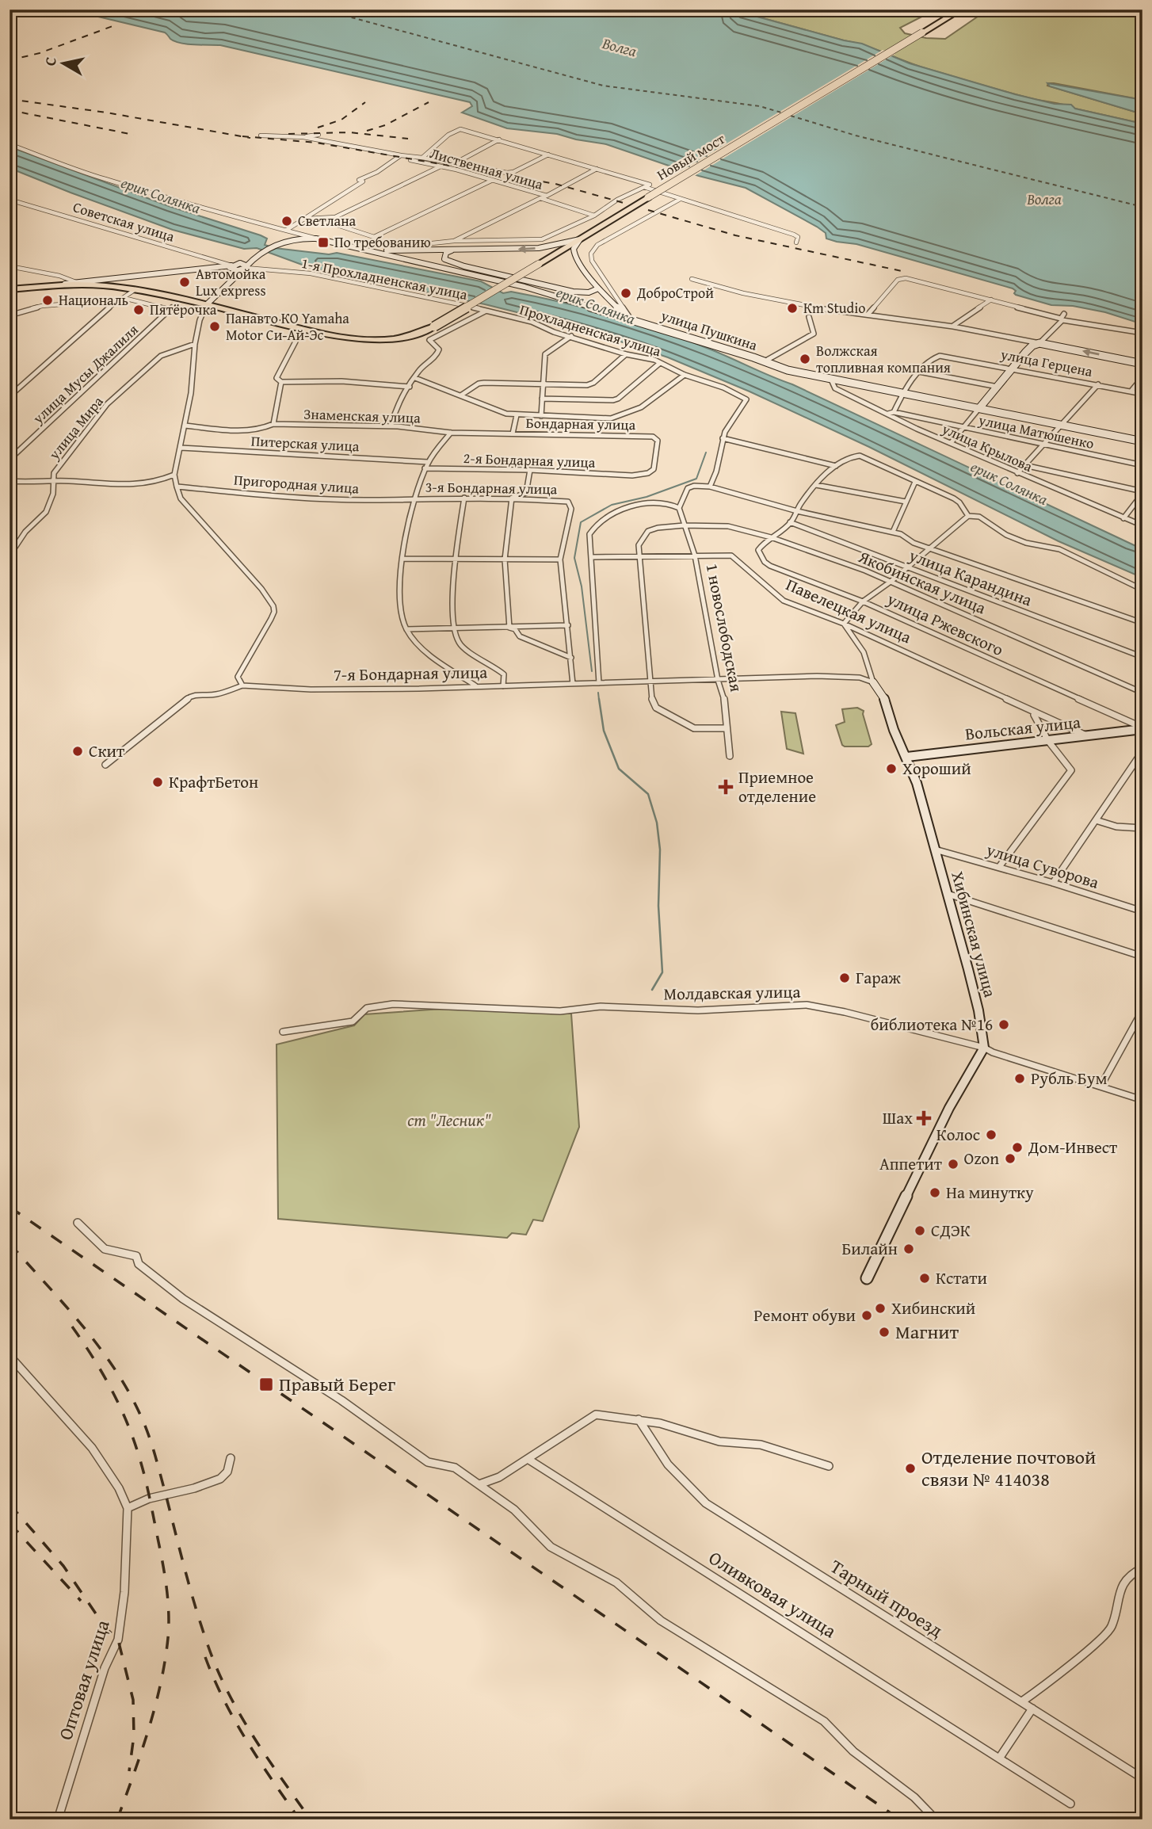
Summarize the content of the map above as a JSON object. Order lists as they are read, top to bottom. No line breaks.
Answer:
{"streets":{"highway":["Новый мост"],"main road":["улица Пушкина","Вольская улица","Хибинская улица"],"street":["Лиственная улица","Советская улица","1-я Прохладненская улица","Прохладненская улица","улица Герцена","улица Мусы Джалиля","Знаменская улица","Бондарная улица","улица Мира","улица Матюшенко","Питерская улица","улица Крылова","2-я Бондарная улица","Пригородная улица","3-я Бондарная улица","улица Карандина","Якобинская улица","Павелецкая улица","улица Ржевского","1 новослободская","7-я Бондарная улица","улица Суворова","Молдавская улица","Оливковая улица","Тарный проезд","Оптовая улица"]},"crossings":[["Новый мост","улица Пушкина"],["1-я Прохладненская улица","Прохладненская улица"],["1-я Прохладненская улица","улица Пушкина"],["улица Пушкина","улица Крылова"],["Знаменская улица","Бондарная улица"],["Бондарная улица","2-я Бондарная улица"],["улица Матюшенко","улица Крылова"],["Пригородная улица","3-я Бондарная улица"],["Якобинская улица","Павелецкая улица"],["Якобинская улица","улица Ржевского"],["Якобинская улица","1 новослободская"],["Павелецкая улица","1 новослободская"],["Павелецкая улица","Вольская улица"],["Павелецкая улица","Хибинская улица"],["улица Ржевского","Вольская улица"],["1 новослободская","7-я Бондарная улица"],["7-я Бондарная улица","Хибинская улица"],["Вольская улица","Хибинская улица"],["улица Суворова","Хибинская улица"],["Хибинская улица","Молдавская улица"]],"water":["Волга","ерик Солянка"],"parks":["ст \"Лесник\""],"places":{"other":["Светлана","Автомойка Lux express","ДоброСтрой","Националь","Кm Studio","Пятёрочка","Панавто КО Yamaha Motor Си-Ай-Эс","Волжская топливная компания","Скит","Хороший","КрафтБетон","Гараж","библиотека №16","Рубль Бум","Колос","Дом-Инвест","Ozon","Аппетит","На минутку","СДЭК","Билайн","Кстати","Хибинский","Ремонт обуви","Магнит","Отделение почтовой связи № 414038"],"transit":["По требованию","Правый Берег"],"health":["Приемное отделение","Шах"]},"north":"left"}
